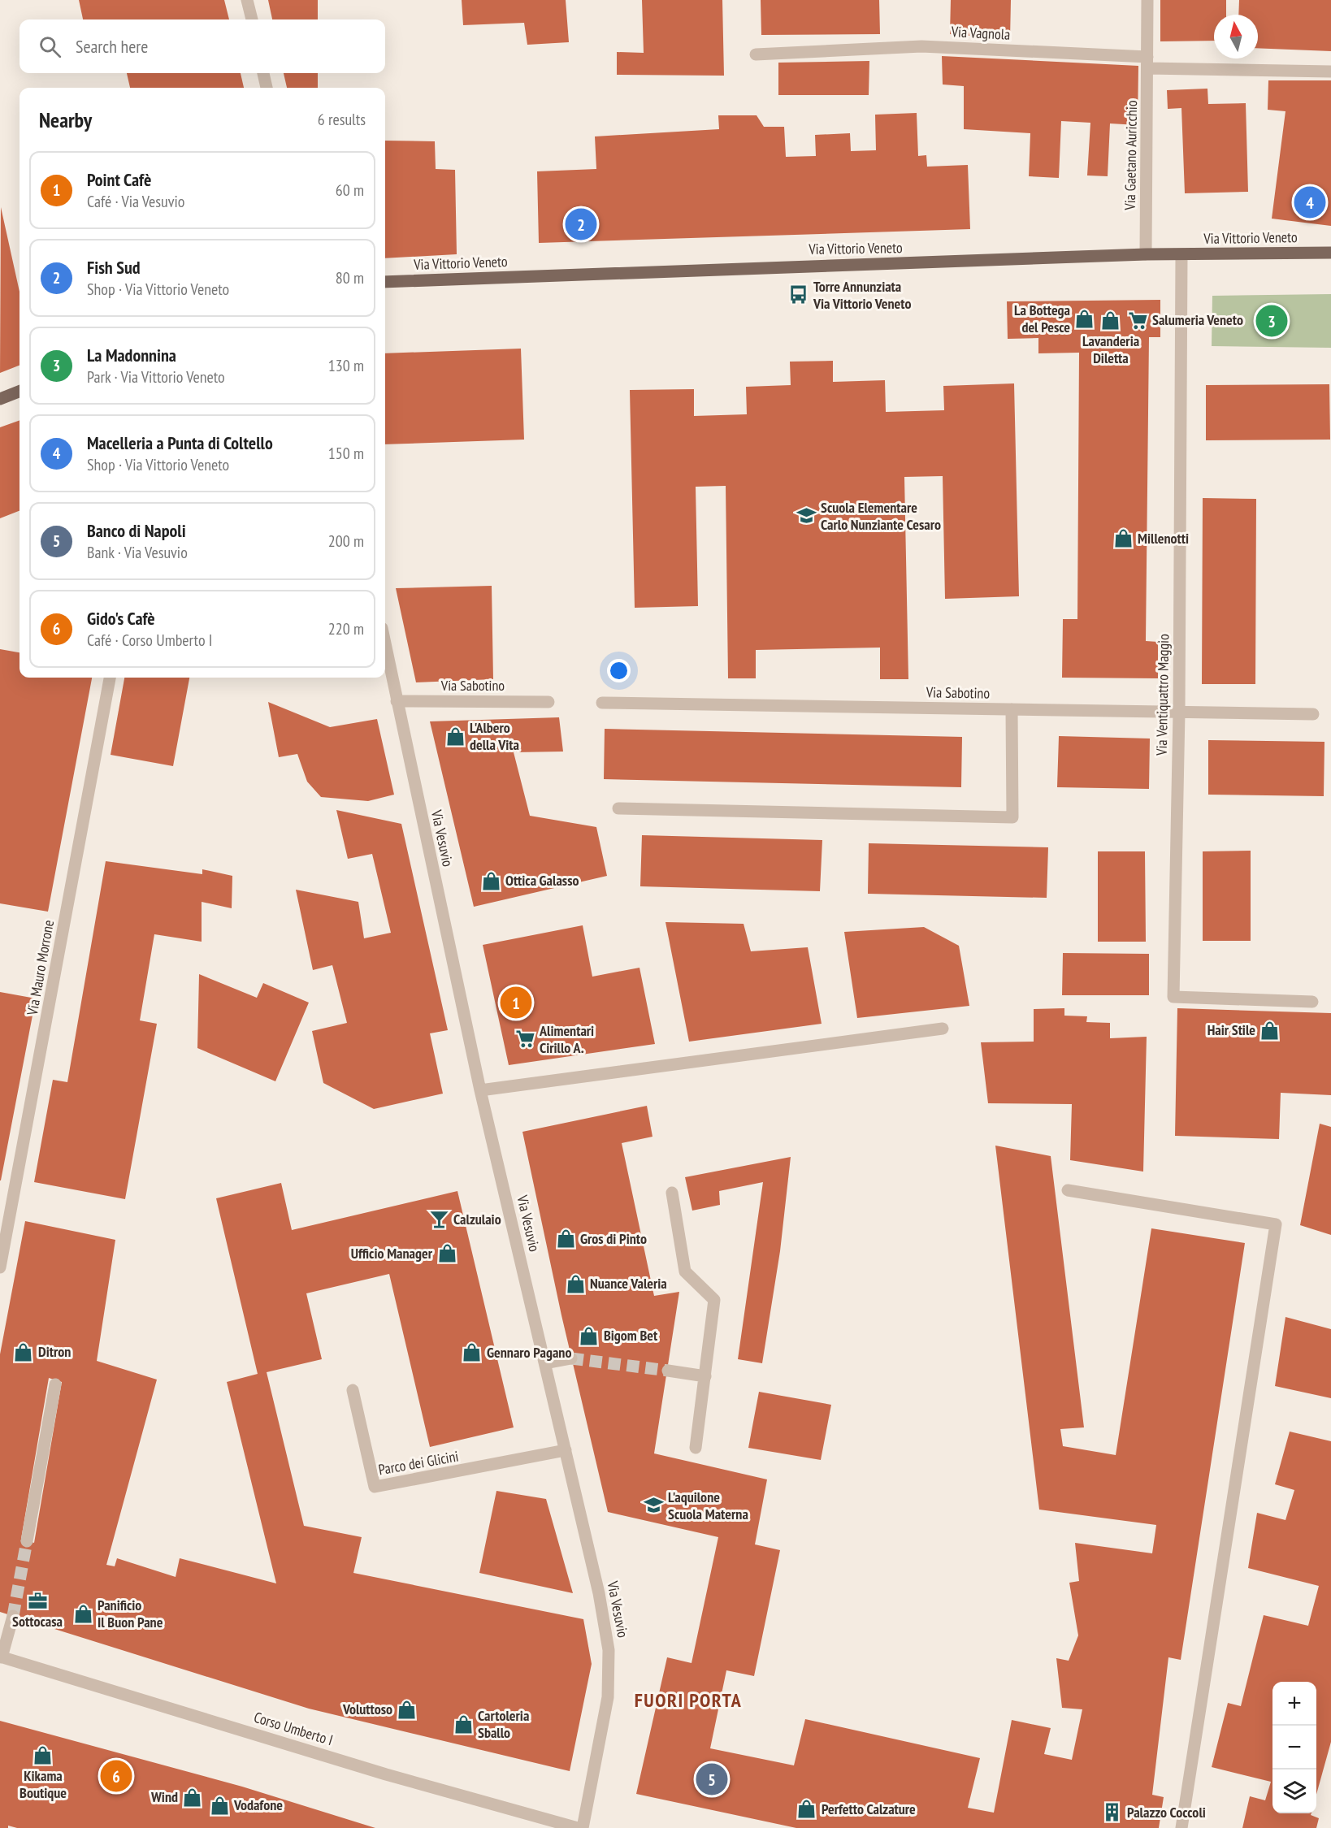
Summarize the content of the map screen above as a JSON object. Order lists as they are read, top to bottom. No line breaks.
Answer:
{"streets":{"main road":["Via Vittorio Veneto"],"street":["Via Vagnola","Via Gaetano Auricchio","Via Sabotino","Via Ventiquattro Maggio","Via Vesuvio","Via Mauro Morrone","Parco dei Glicini","Corso Umberto I"]},"crossings":[["Via Vagnola","Via Gaetano Auricchio"],["Via Gaetano Auricchio","Via Vittorio Veneto"],["Via Vittorio Veneto","Via Ventiquattro Maggio"],["Via Sabotino","Via Ventiquattro Maggio"],["Via Sabotino","Via Vesuvio"],["Via Vesuvio","Parco dei Glicini"]],"districts":["FUORI PORTA"],"places":{"bus stop":["Torre Annunziata Via Vittorio Veneto"],"shop":["La Bottega del Pesce","Lavanderia Diletta","Millenotti","L'Albero della Vita","Ottica Galasso","Hair Stile","Gros di Pinto","Ufficio Manager","Nuance Valeria","Bigom Bet","Ditron","Gennaro Pagano","Panificio Il Buon Pane","Voluttoso","Cartoleria Sballo","Kikama Boutique","Wind","Vodafone","Perfetto Calzature"],"supermarket":["Salumeria Veneto","Alimentari Cirillo A."],"school or university":["Scuola Elementare Carlo Nunziante Cesaro","L'aquilone Scuola Materna"],"bar":["Calzulaio"],"office":["Sottocasa"],"building":["Palazzo Coccoli"]},"north":"top","page":{"search":"Search here","heading":["Nearby","6 results"],"list":[{"mark":"1","name":"Point Cafè","note":"Café · Via Vesuvio","value":"60 m"},{"mark":"2","name":"Fish Sud","note":"Shop · Via Vittorio Veneto","value":"80 m"},{"mark":"3","name":"La Madonnina","note":"Park · Via Vittorio Veneto","value":"130 m"},{"mark":"4","name":"Macelleria a Punta di Coltello","note":"Shop · Via Vittorio Veneto","value":"150 m"},{"mark":"5","name":"Banco di Napoli","note":"Bank · Via Vesuvio","value":"200 m"},{"mark":"6","name":"Gido's Cafè","note":"Café · Corso Umberto I","value":"220 m"}],"pins":["4","2","3","1","6","5"],"map_buttons":["+","−"]}}
